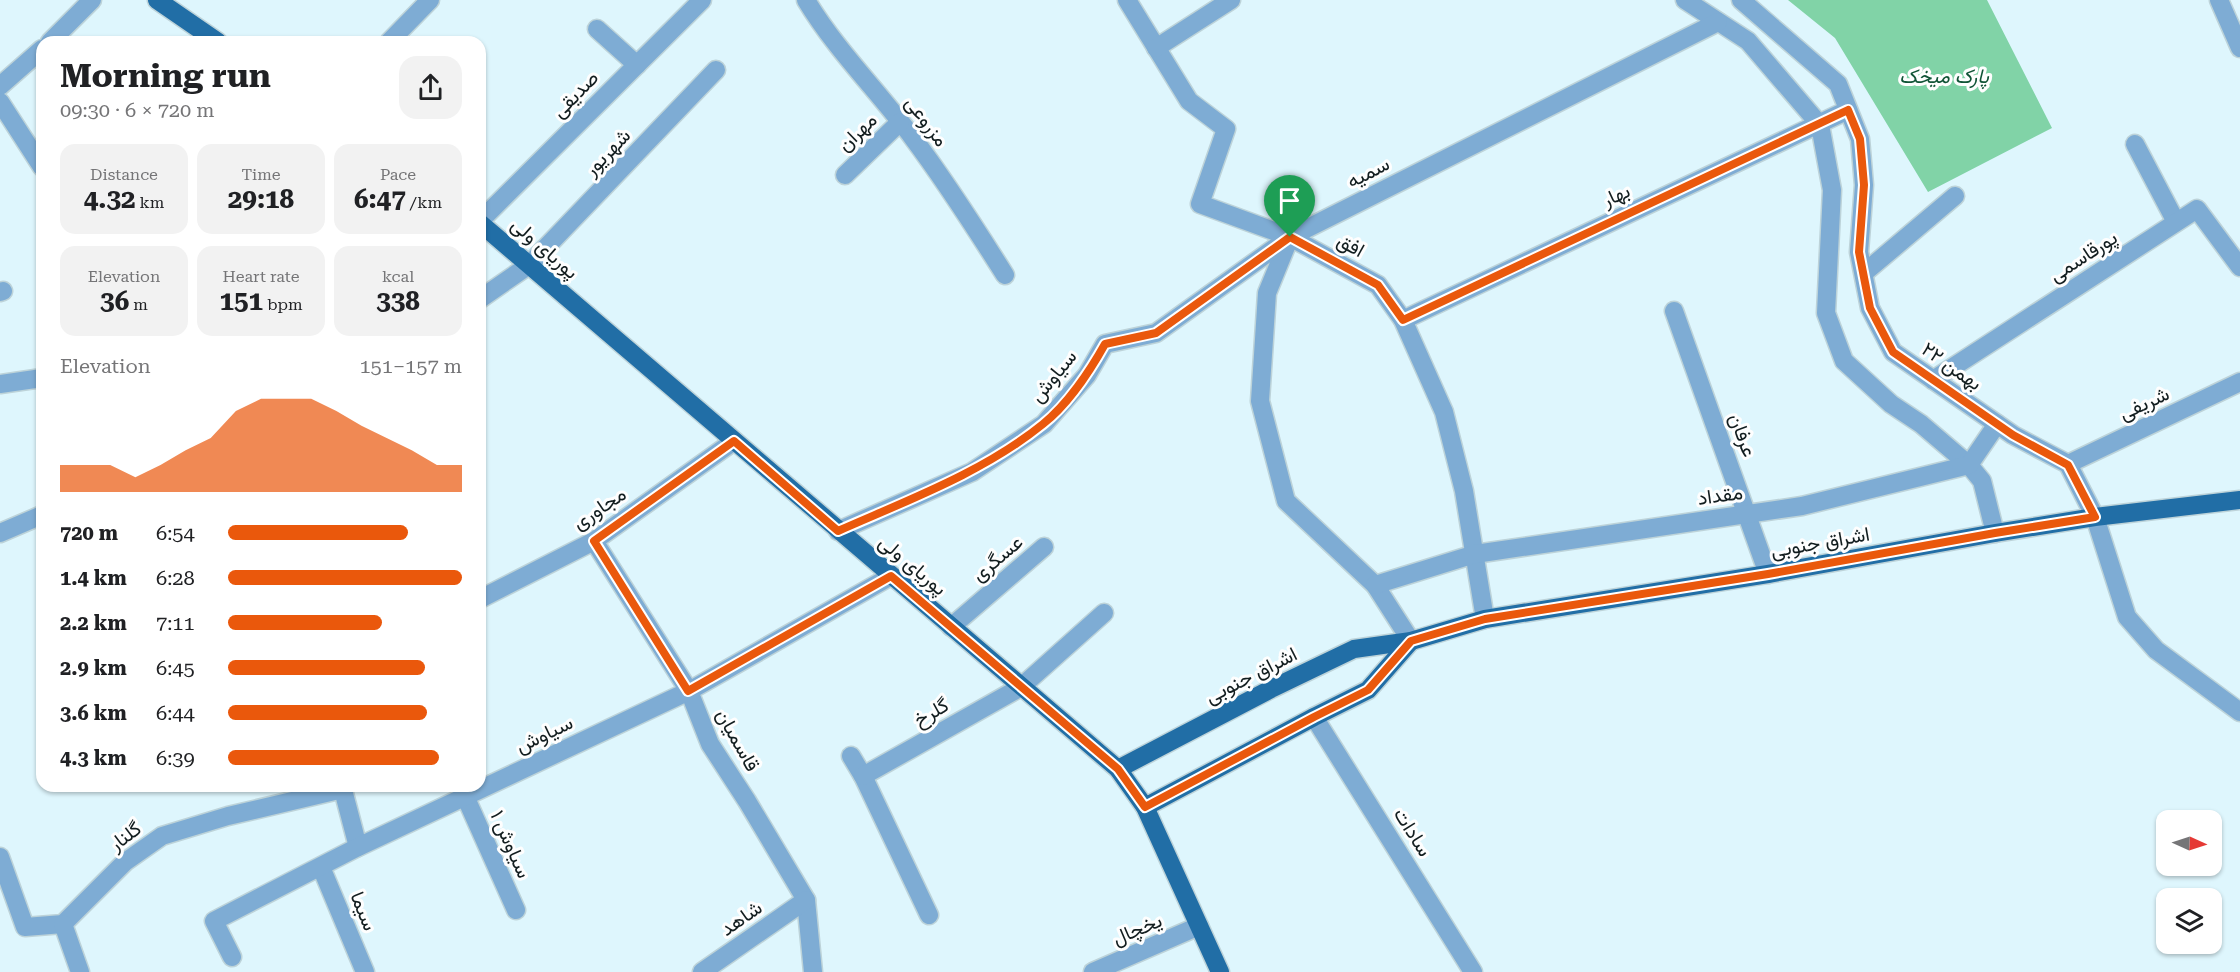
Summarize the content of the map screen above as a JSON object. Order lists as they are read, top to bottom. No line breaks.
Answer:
{"streets":{"main road":["پوریای ولی","اشراق جنوبی"],"street":["صدیقی","مزروعی","مهران","شهریور","سمیه","بهار","افق","پورقاسمی","۲۲ بهمن","سیاوش","شریفی","عرفان","مقداد","مجاوری","عسگری","گلرخ","قاسمیان","سادات","گلنار","سیاوش ۱","سیما","شاهد","یخچال"]},"crossings":[["مزروعی","مهران"],["شهریور","پوریای ولی"],["سمیه","افق"],["سمیه","سیاوش"],["بهار","افق"],["بهار","۲۲ بهمن"],["افق","سیاوش"],["افق","مقداد"],["افق","اشراق جنوبی"],["پوریای ولی","سیاوش"],["پوریای ولی","مجاوری"],["پوریای ولی","اشراق جنوبی"],["پوریای ولی","عسگری"],["پوریای ولی","گلرخ"],["پوریای ولی","یخچال"],["پورقاسمی","۲۲ بهمن"],["۲۲ بهمن","شریفی"],["سیاوش","قاسمیان"],["سیاوش","سیاوش ۱"],["سیاوش","سیما"],["عرفان","مقداد"],["عرفان","اشراق جنوبی"],["مجاوری","قاسمیان"],["قاسمیان","شاهد"]],"parks":["پارک میخک"],"north":"right","page":{"heading":["Morning run","09:30 · 6 × 720 m"],"stats":[["Distance","4.32 km"],["Time","29:18"],["Pace","6:47 /km"],["Elevation","36 m"],["Heart rate","151 bpm"],["kcal","338"]],"chart":["Elevation","151–157 m"],"list":[{"name":"720 m","note":"6:54"},{"name":"1.4 km","note":"6:28"},{"name":"2.2 km","note":"7:11"},{"name":"2.9 km","note":"6:45"},{"name":"3.6 km","note":"6:44"},{"name":"4.3 km","note":"6:39"}]}}
